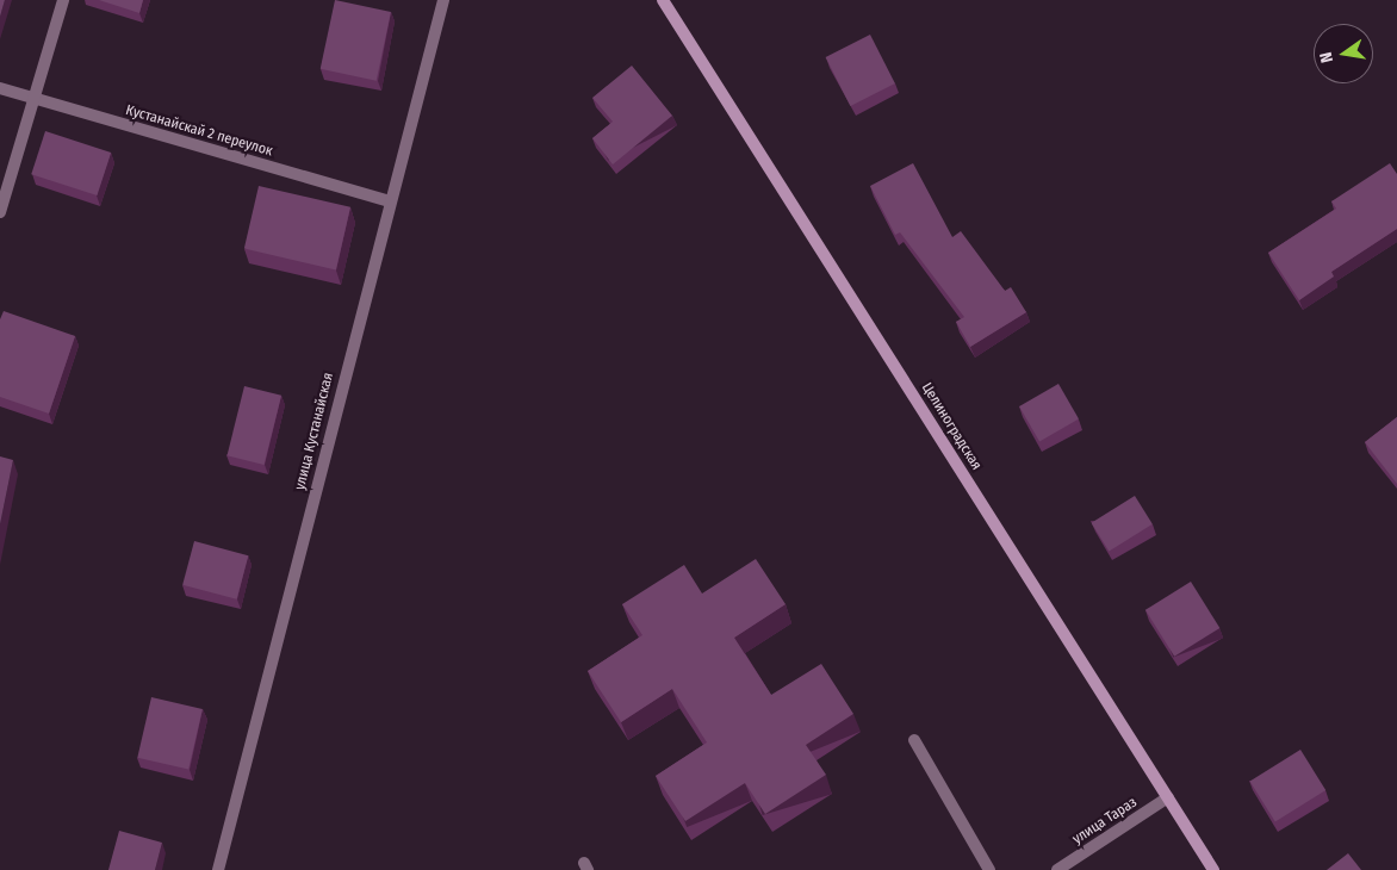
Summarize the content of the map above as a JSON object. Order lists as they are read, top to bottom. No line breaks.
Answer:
{"streets":{"street":["Кустанайскай 2 переулок","Целиноградская","улица Кустанайская","улица Тараз"]},"crossings":[["Кустанайскай 2 переулок","улица Кустанайская"],["Целиноградская","улица Тараз"]],"north":"left"}
